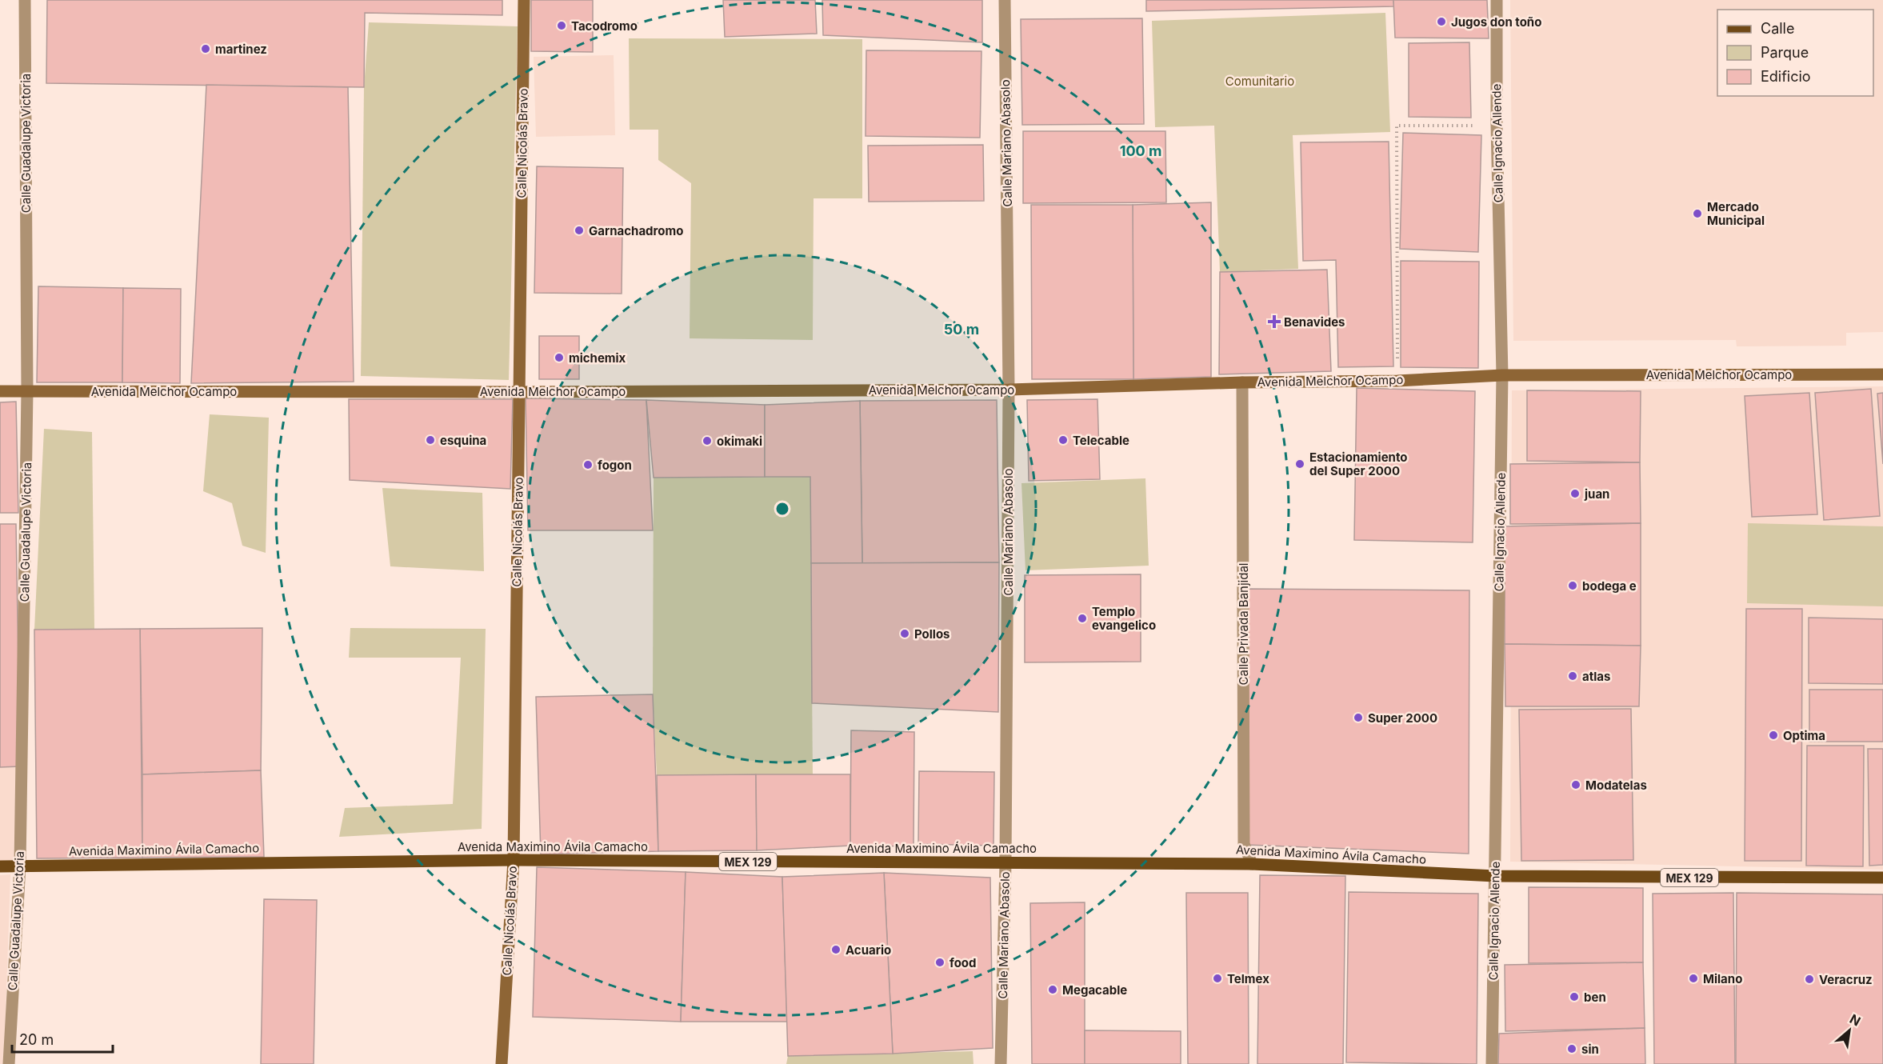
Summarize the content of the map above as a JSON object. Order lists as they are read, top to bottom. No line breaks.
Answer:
{"streets":{"main road":["Avenida Maximino Ávila Camacho","MEX 129"],"street":["Calle Guadalupe Victoria","Calle Nicolás Bravo","Calle Mariano Abasolo","Calle Ignacio Allende","Avenida Melchor Ocampo","Calle Privada Banjidal"]},"crossings":[["Calle Guadalupe Victoria","Avenida Melchor Ocampo"],["Calle Guadalupe Victoria","Avenida Maximino Ávila Camacho"],["Calle Nicolás Bravo","Avenida Melchor Ocampo"],["Calle Nicolás Bravo","Avenida Maximino Ávila Camacho"],["Calle Mariano Abasolo","Avenida Melchor Ocampo"],["Calle Mariano Abasolo","Avenida Maximino Ávila Camacho"],["Calle Ignacio Allende","Avenida Melchor Ocampo"],["Calle Ignacio Allende","Avenida Maximino Ávila Camacho"],["Avenida Melchor Ocampo","Calle Privada Banjidal"],["Calle Privada Banjidal","Avenida Maximino Ávila Camacho"]],"parks":["Comunitario"],"places":{"other":["Jugos don toño","Tacodromo","martinez","Mercado Municipal","Garnachadromo","michemix","esquina","Telecable","okimaki","Estacionamiento del Super 2000","fogon","juan","bodega e","Templo evangelico","Pollos","atlas","Super 2000","Optima","Modatelas","Acuario","food","Telmex","Milano","Veracruz","Megacable","ben","sin"],"health":["Benavides"]},"legend":["Calle","Parque","Edificio"],"scale_bar":"20 m","north":"top right","rings":["100 m","50 m"]}
